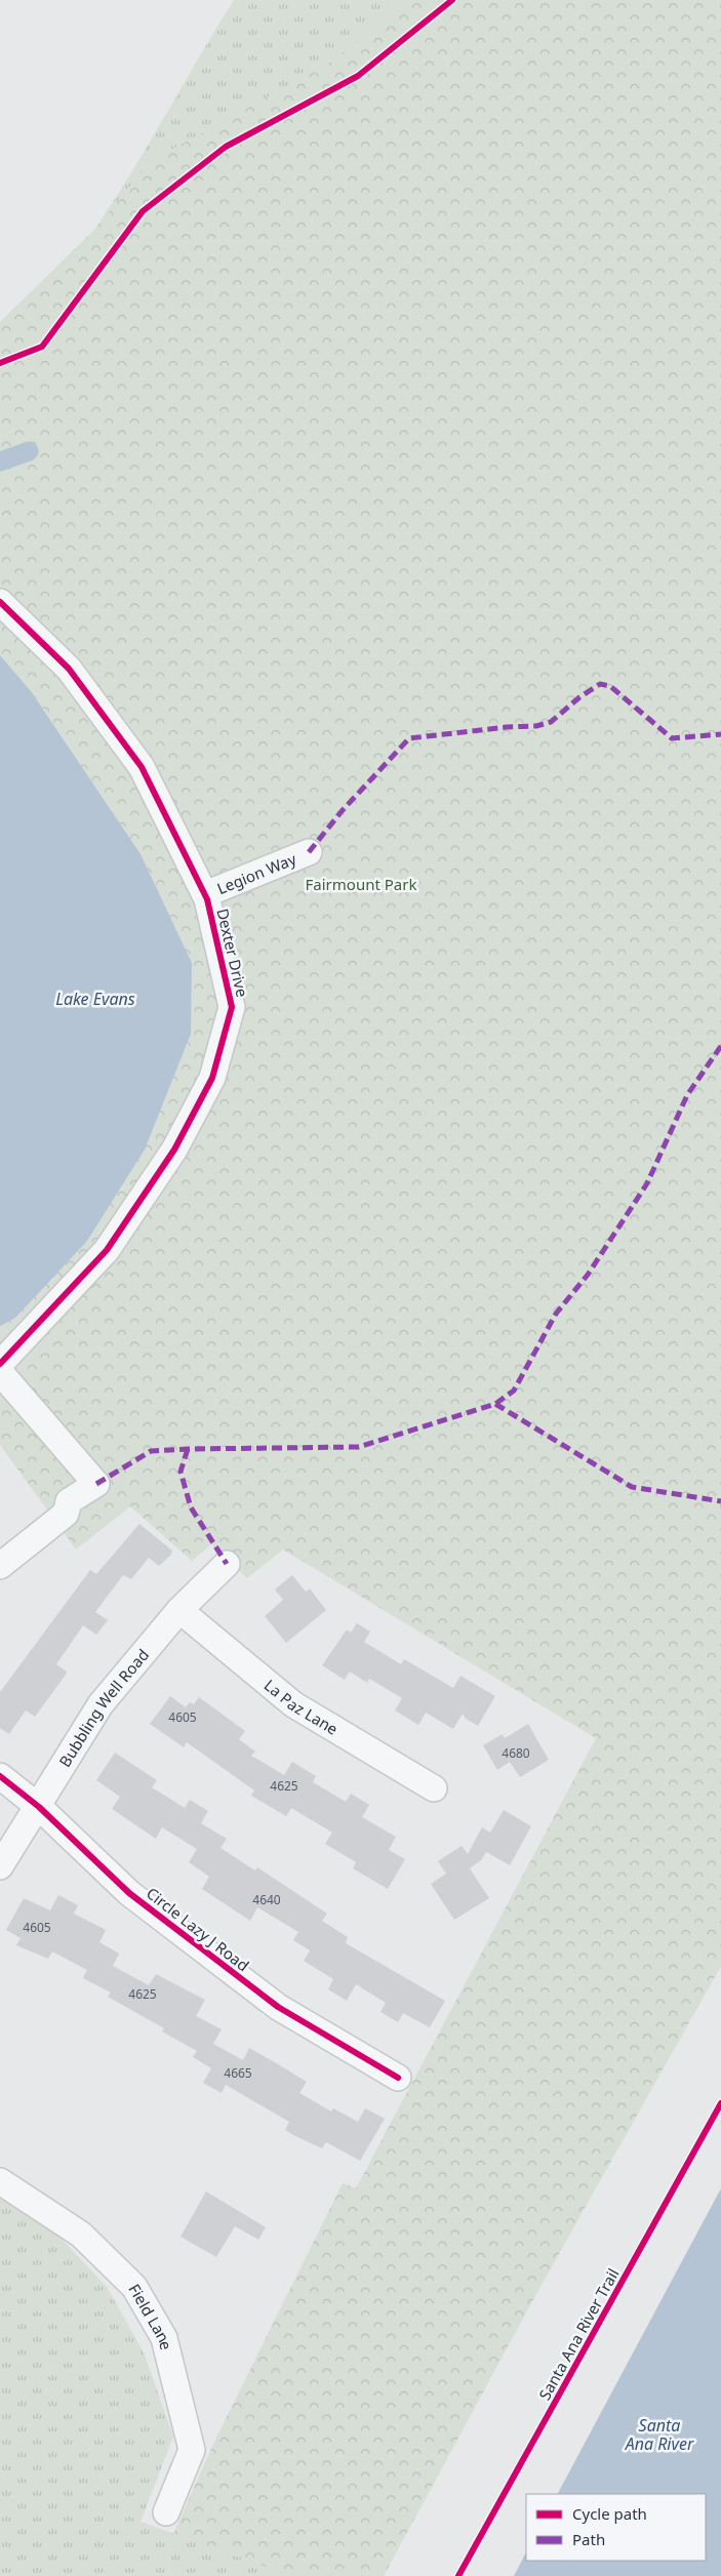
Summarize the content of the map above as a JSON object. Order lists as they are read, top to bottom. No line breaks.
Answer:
{"streets":{"street":["Legion Way","Dexter Drive","La Paz Lane","Bubbling Well Road","Circle Lazy J Road","Field Lane"],"cycle path":["Santa Ana River Trail"]},"crossings":[["Legion Way","Dexter Drive"],["La Paz Lane","Bubbling Well Road"],["Bubbling Well Road","Circle Lazy J Road"]],"water":["Lake Evans","Santa Ana River"],"parks":["Fairmount Park"],"house_numbers":["4605","4680","4625","4640","4605","4625","4665"],"legend":["Cycle path","Path"]}
